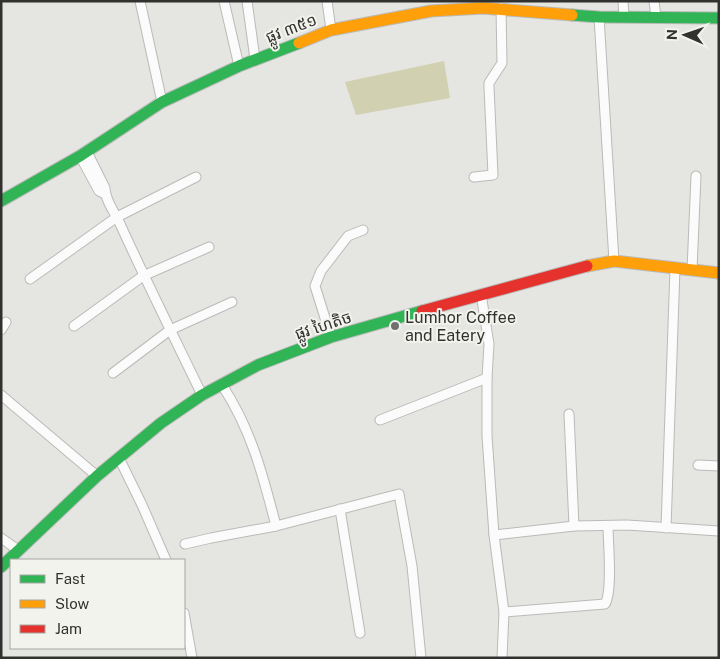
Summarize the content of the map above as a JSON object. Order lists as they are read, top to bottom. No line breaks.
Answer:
{"streets":{"street":["ផ្លូវ ៣៥១","ផ្លូវ ហៃតិច"]},"places":["Lumhor Coffee and Eatery"],"legend":["Fast","Slow","Jam"],"north":"left"}
